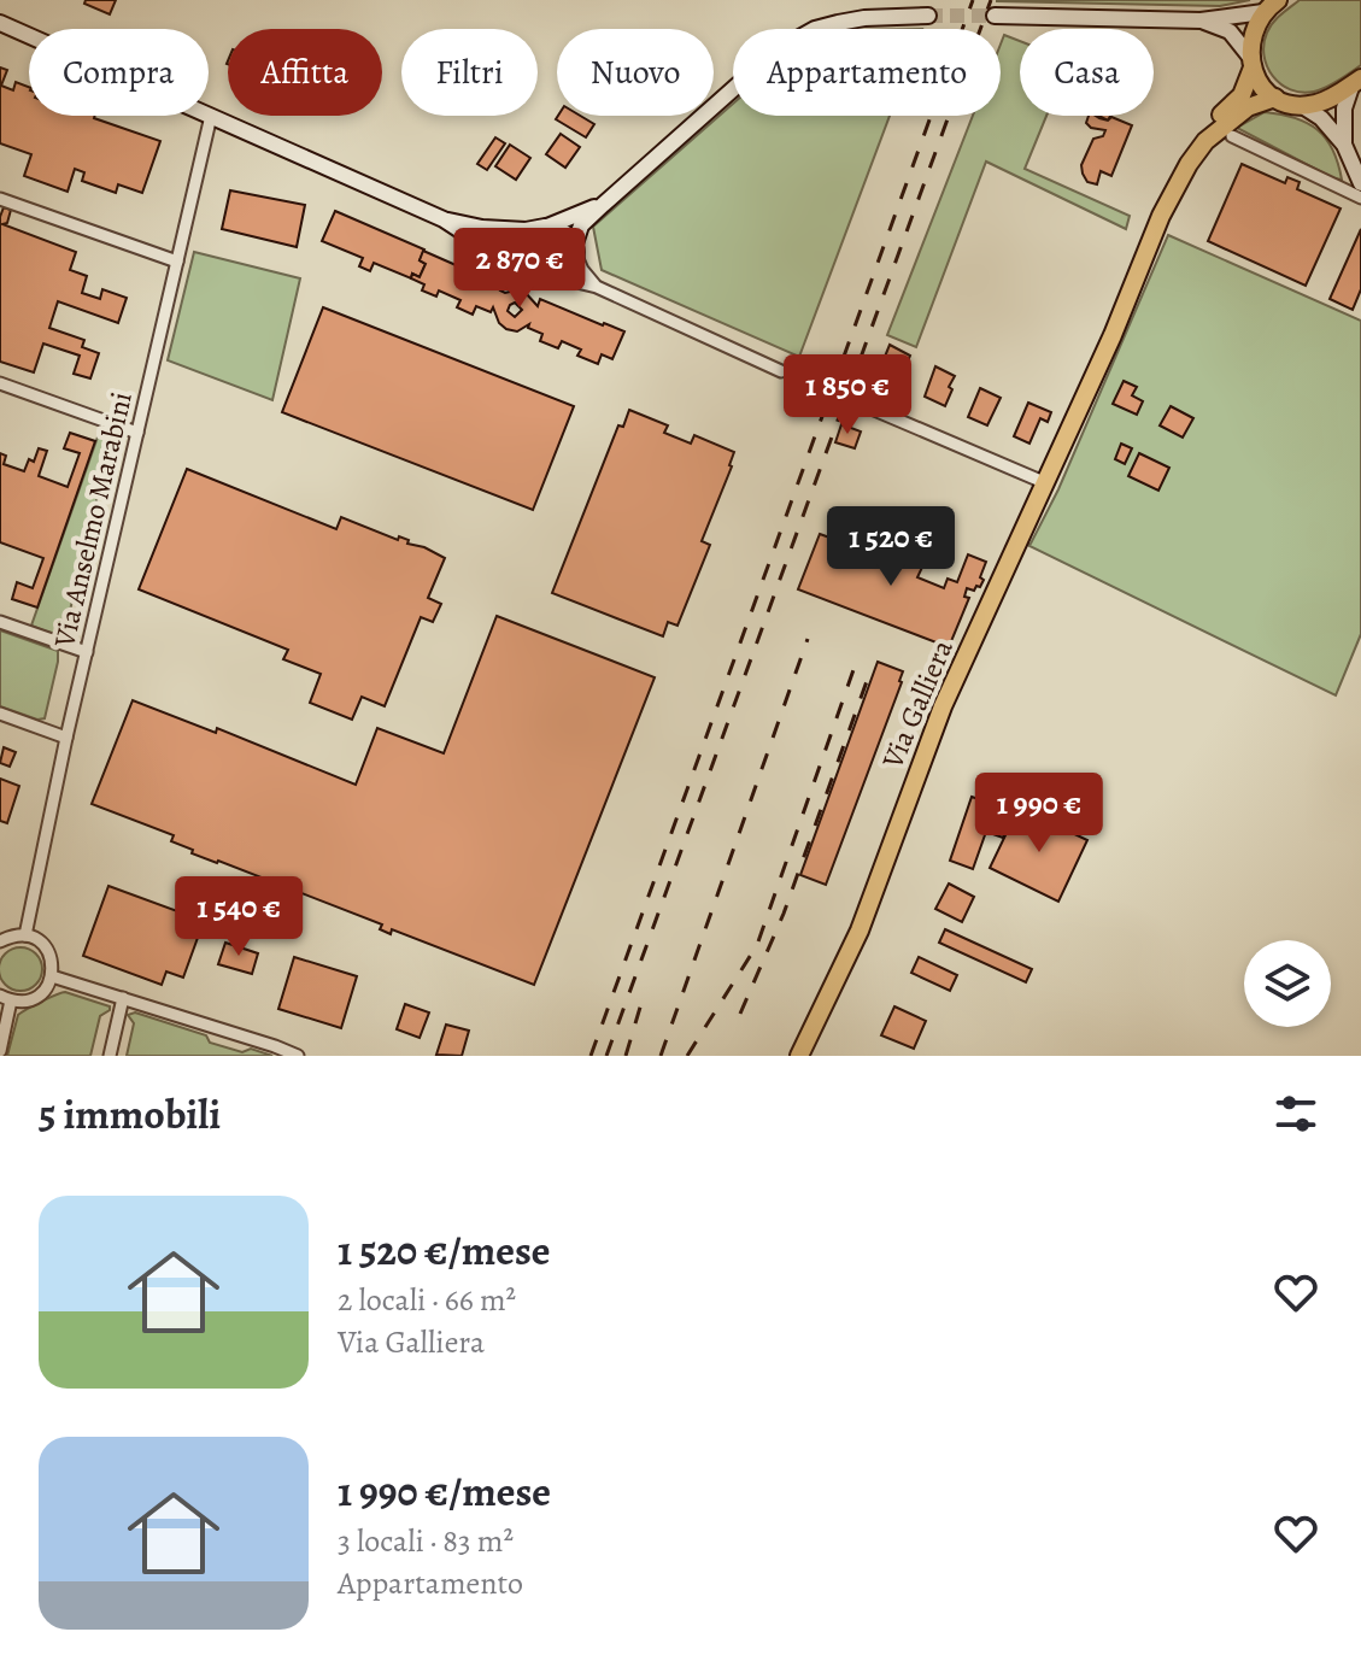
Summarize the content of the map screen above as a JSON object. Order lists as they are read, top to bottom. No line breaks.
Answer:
{"streets":{"main road":["Via Galliera"],"street":["Via Anselmo Marabini"]},"page":{"chip":["Compra","Affitta","Filtri","Nuovo","Appartamento","Casa"],"price":["2 870 €","1 850 €","1 520 €","1 990 €","1 540 €"],"heading":"5 immobili","list":[{"name":"1 520 €/mese","note":"2 locali · 66 m² · Via Galliera"},{"name":"1 990 €/mese","note":"3 locali · 83 m² · Appartamento"}]}}
